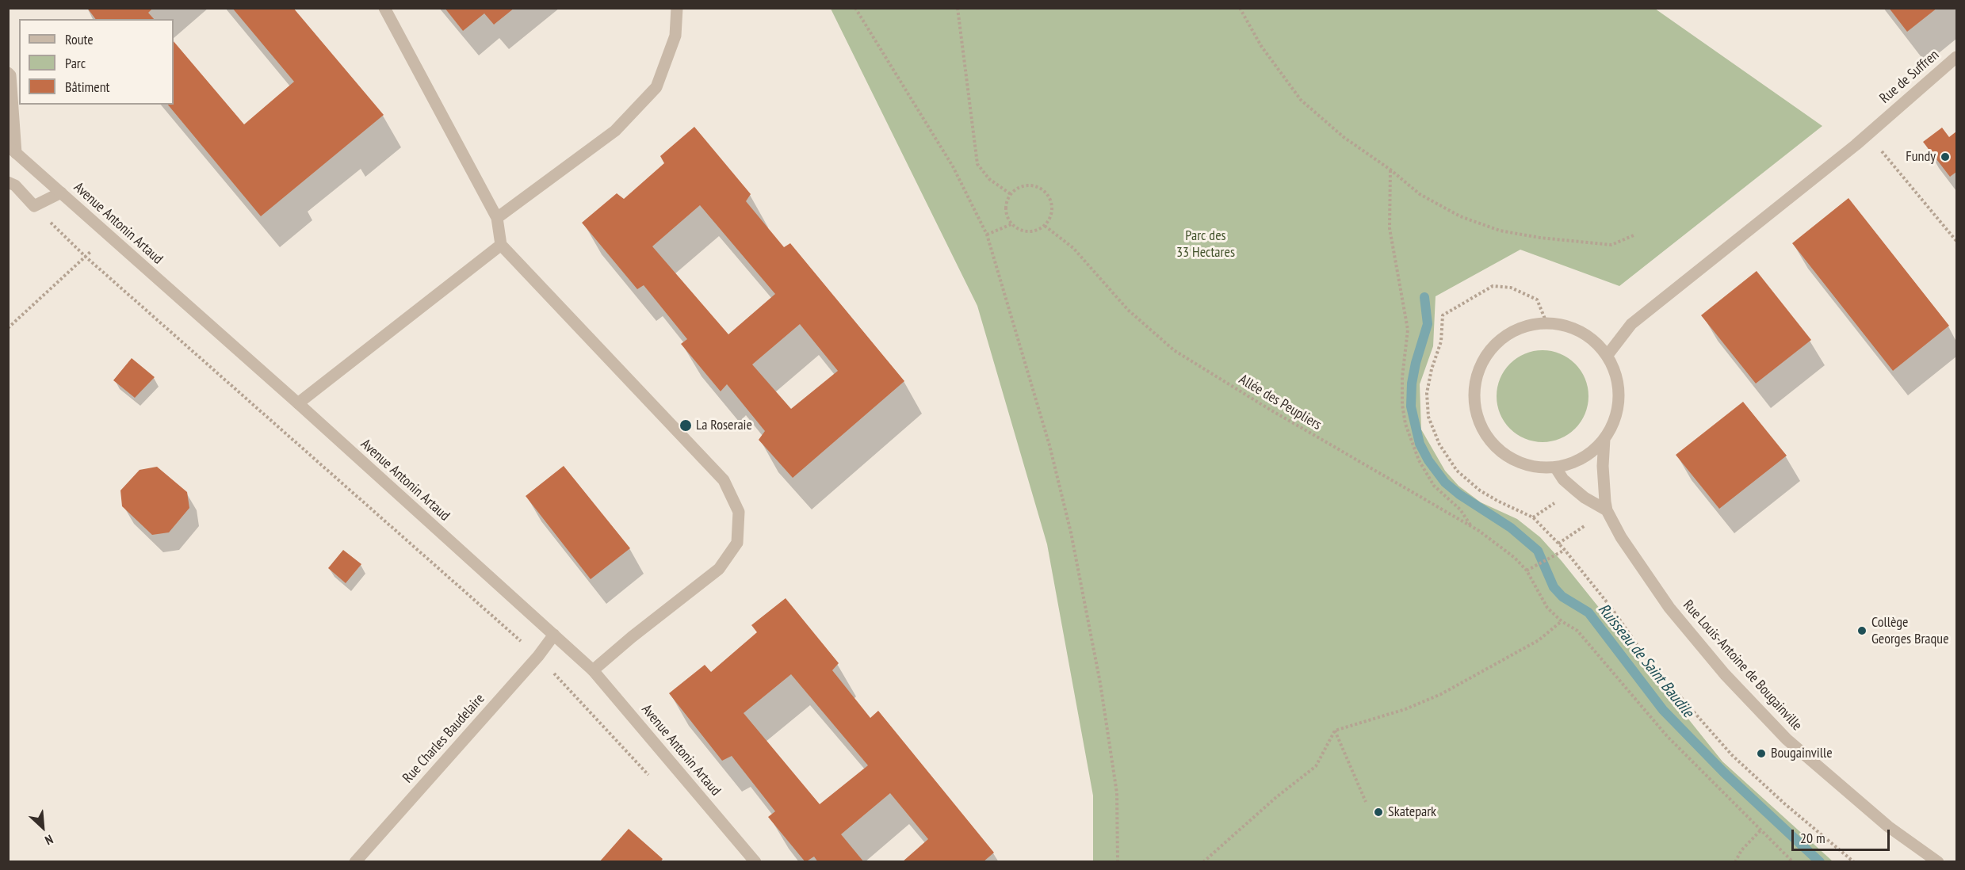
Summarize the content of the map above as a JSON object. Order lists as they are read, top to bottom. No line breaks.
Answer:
{"streets":{"street":["Rue de Suffren","Avenue Antonin Artaud","Rue Louis-Antoine de Bougainville","Rue Charles Baudelaire"],"path":["Allée des Peupliers"]},"crossings":[["Rue de Suffren","Rue Louis-Antoine de Bougainville"],["Avenue Antonin Artaud","Rue Charles Baudelaire"]],"water":["Ruisseau de Saint Baudile"],"parks":["Parc des 33 Hectares"],"places":["Fundy","La Roseraie","Collège Georges Braque","Bougainville","Skatepark"],"legend":["Route","Parc","Bâtiment"],"scale_bar":"20 m","north":"bottom right"}
